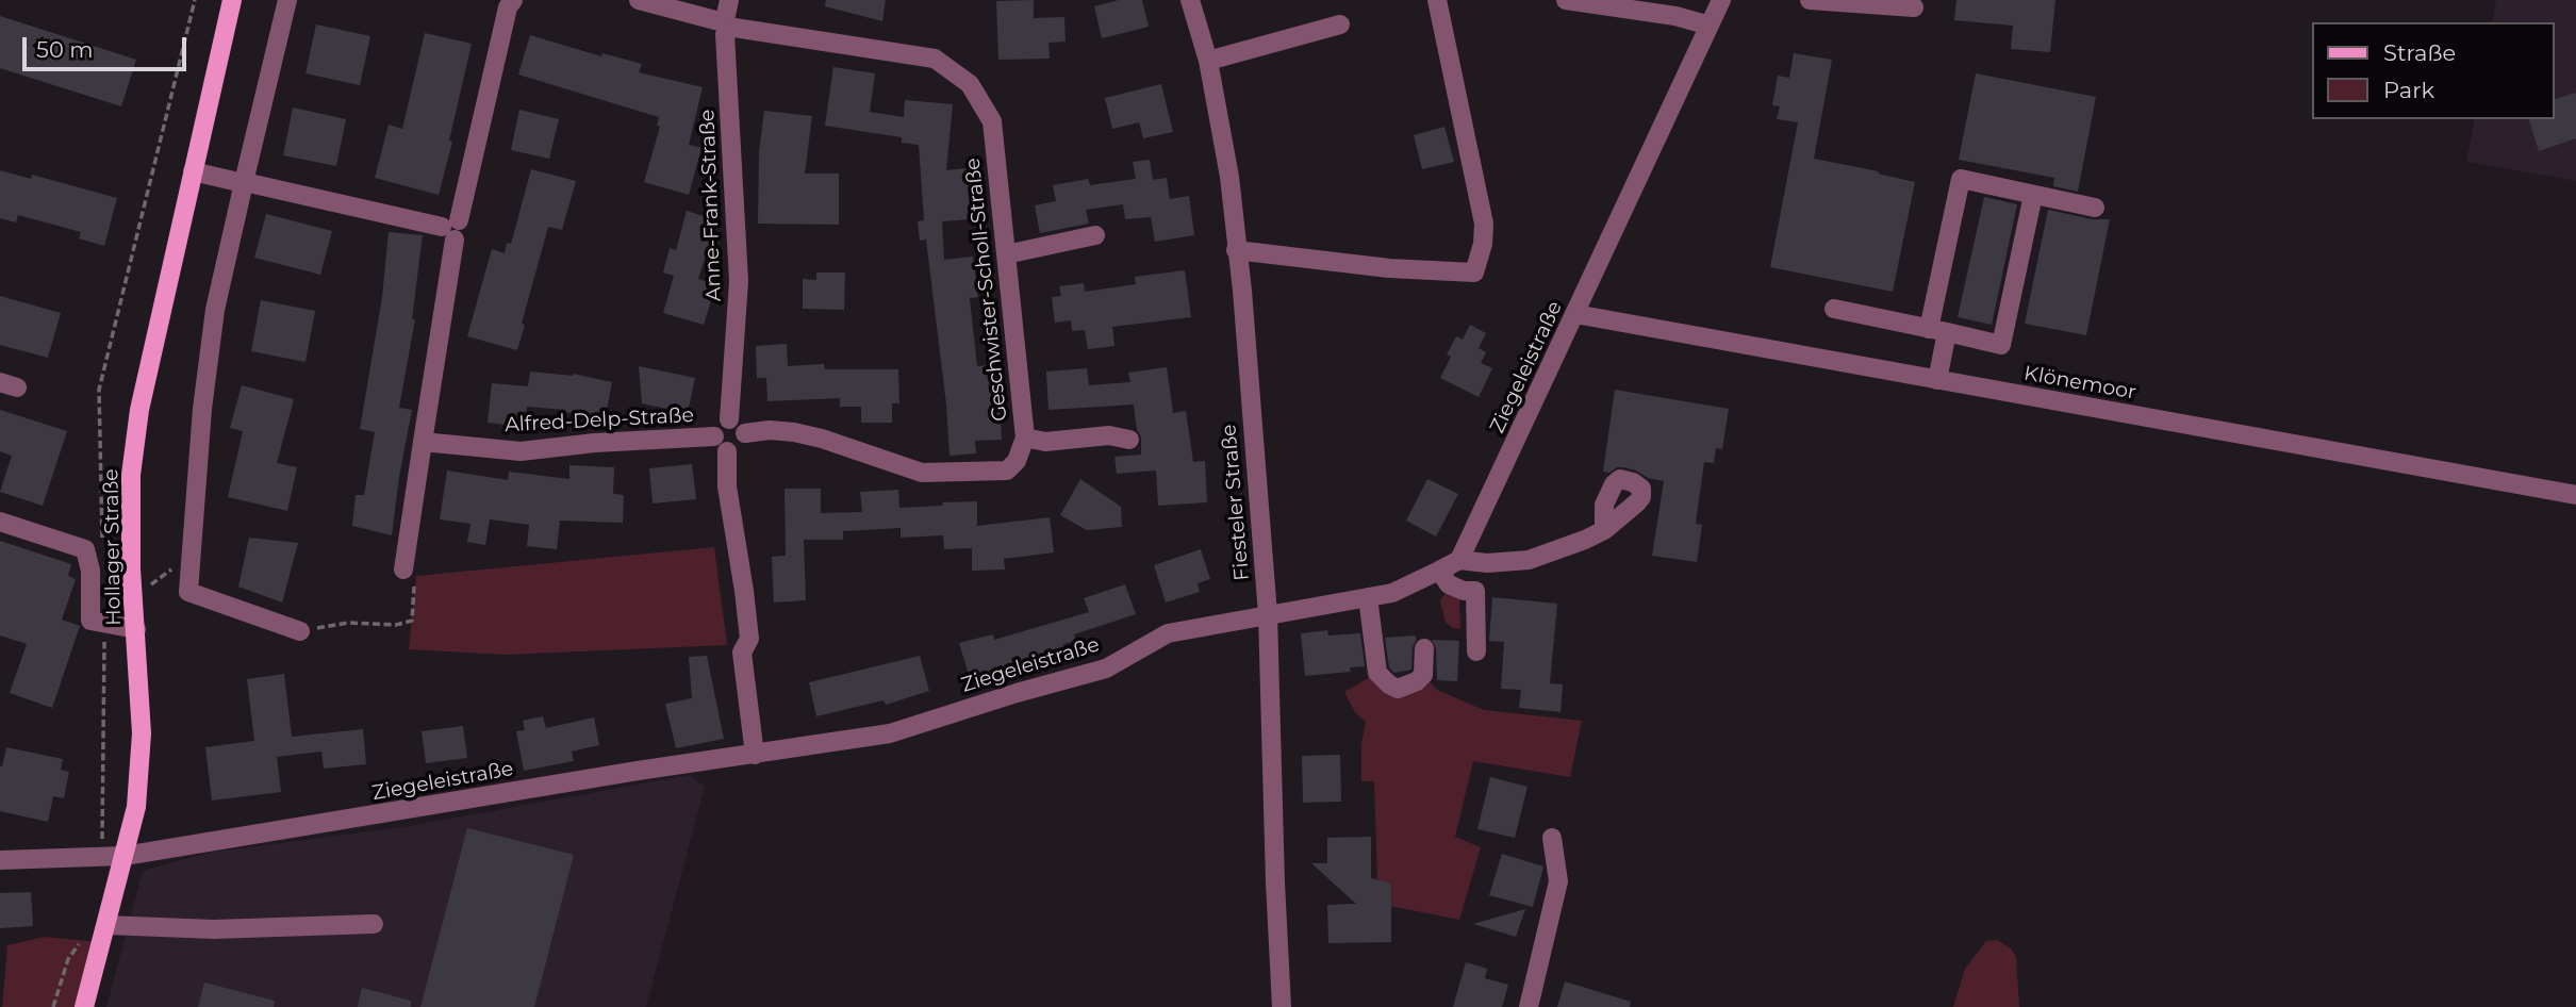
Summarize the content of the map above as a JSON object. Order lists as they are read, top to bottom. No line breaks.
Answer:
{"streets":{"main road":["Hollager Straße"],"street":["Anne-Frank-Straße","Geschwister-Scholl-Straße","Ziegeleistraße","Klönemoor","Alfred-Delp-Straße","Fiesteler Straße"]},"crossings":[["Anne-Frank-Straße","Geschwister-Scholl-Straße"],["Anne-Frank-Straße","Alfred-Delp-Straße"],["Geschwister-Scholl-Straße","Alfred-Delp-Straße"],["Ziegeleistraße","Klönemoor"],["Ziegeleistraße","Fiesteler Straße"],["Ziegeleistraße","Hollager Straße"]],"legend":["Straße","Park"],"scale_bar":"50 m"}
